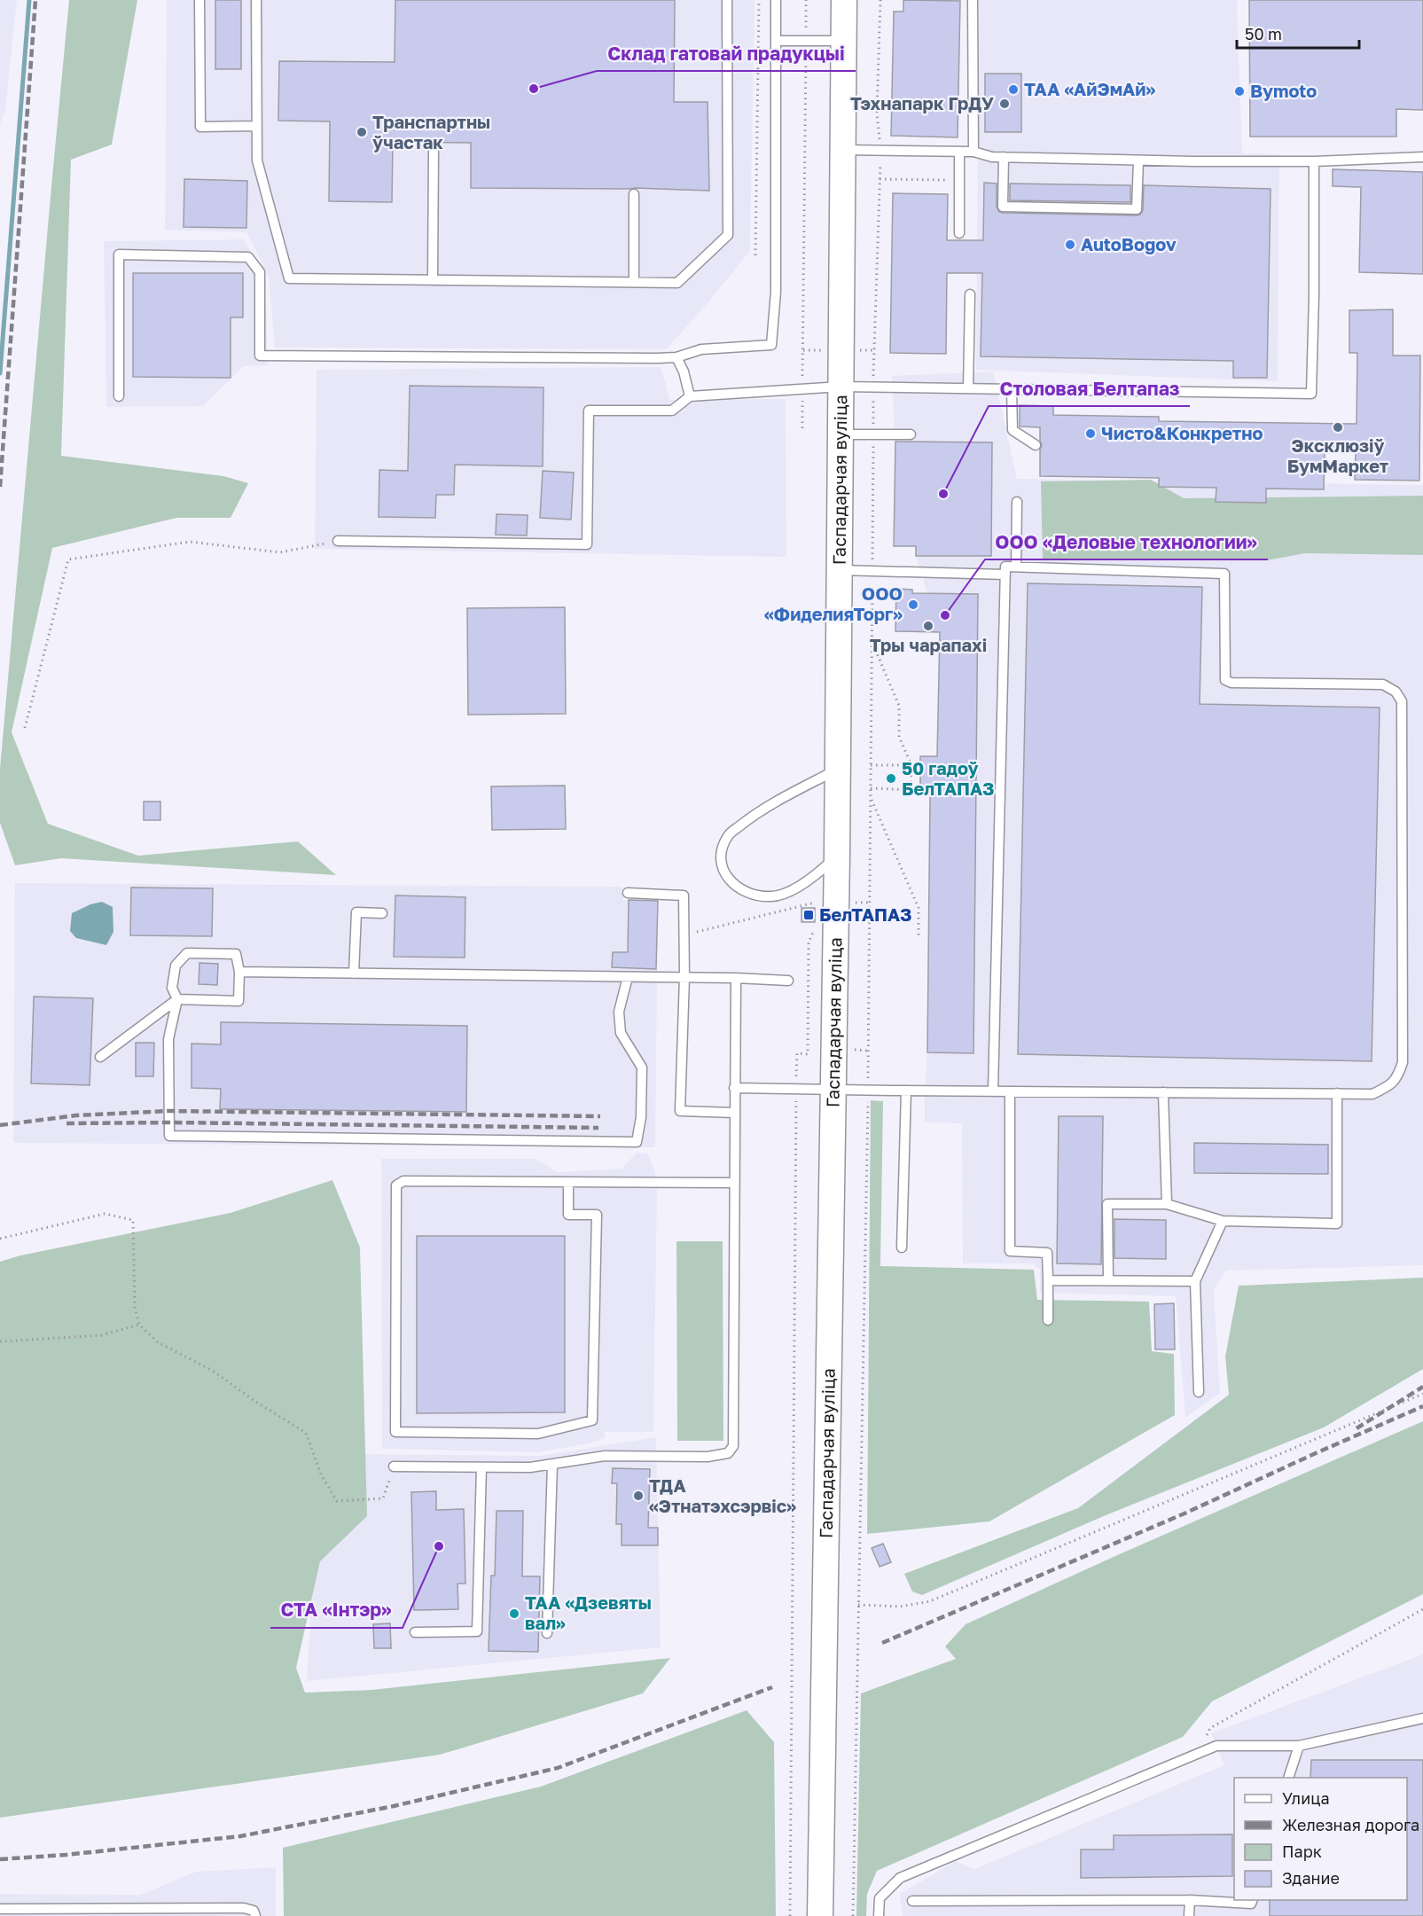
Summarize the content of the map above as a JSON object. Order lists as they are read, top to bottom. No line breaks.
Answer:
{"streets":{"street":["Гаспадарчая вуліца"]},"places":{"other":["Склад гатовай прадукцыі","ТАА «АйЭмАй»","Bymoto","Тэхнапарк ГрДУ","Транспартны ўчастак","AutoBogov","Эксклюзіў БумМаркет","Чисто&Конкретно","Столовая Белтапаз","ООО «ФиделияТорг»","ООО «Деловые технологии»","Тры чарапахі","50 гадоў БелТАПАЗ","ТДА «Этнатэхсэрвіс»","СТА «Інтэр»","ТАА «Дзевяты вал»"],"transit":["БелТАПАЗ"]},"legend":["Улица","Железная дорога","Парк","Здание"],"scale_bar":"50 m"}
